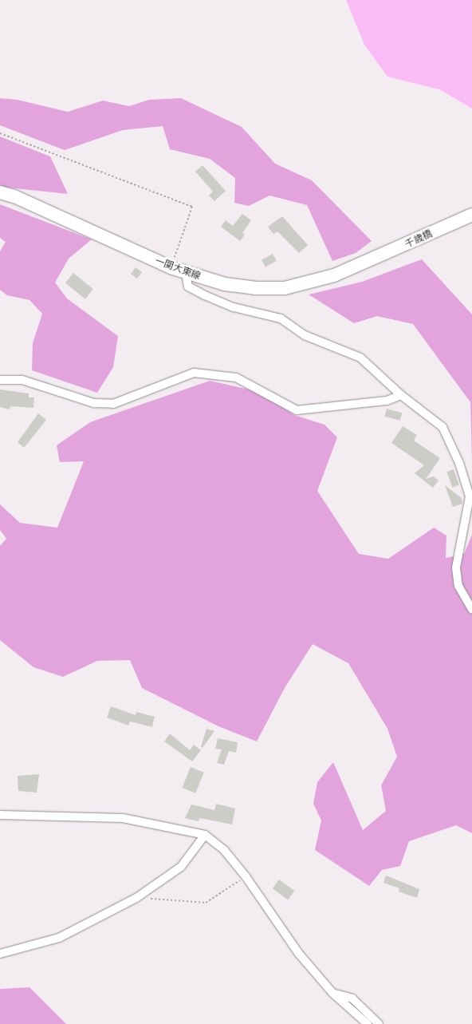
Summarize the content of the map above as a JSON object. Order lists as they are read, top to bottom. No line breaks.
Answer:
{"streets":{"main road":["千歳橋","一関大東線"]},"crossings":[["千歳橋","一関大東線"]]}
